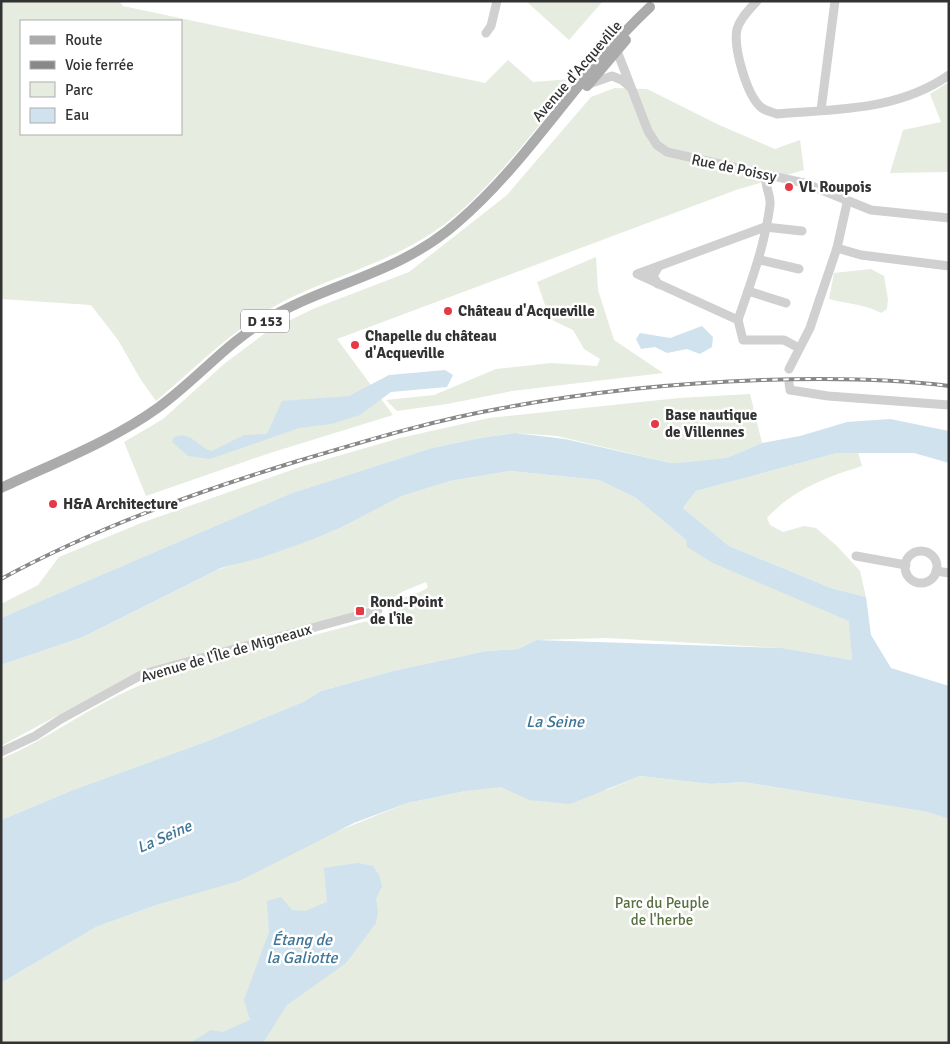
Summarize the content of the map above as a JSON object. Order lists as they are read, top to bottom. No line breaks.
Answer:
{"streets":{"main road":["Avenue d'Acqueville","D 153"],"street":["Rue de Poissy","Avenue de l'Île de Migneaux"]},"crossings":[["Avenue d'Acqueville","Rue de Poissy"],["Avenue d'Acqueville","D 153"]],"water":["La Seine","Étang de la Galiotte"],"parks":["Parc du Peuple de l'herbe"],"places":{"other":["VL Roupois","Château d'Acqueville","Chapelle du château d'Acqueville","Base nautique de Villennes","H&A Architecture"],"transit":["Rond-Point de l'île"]},"legend":["Route","Voie ferrée","Parc","Eau"]}
